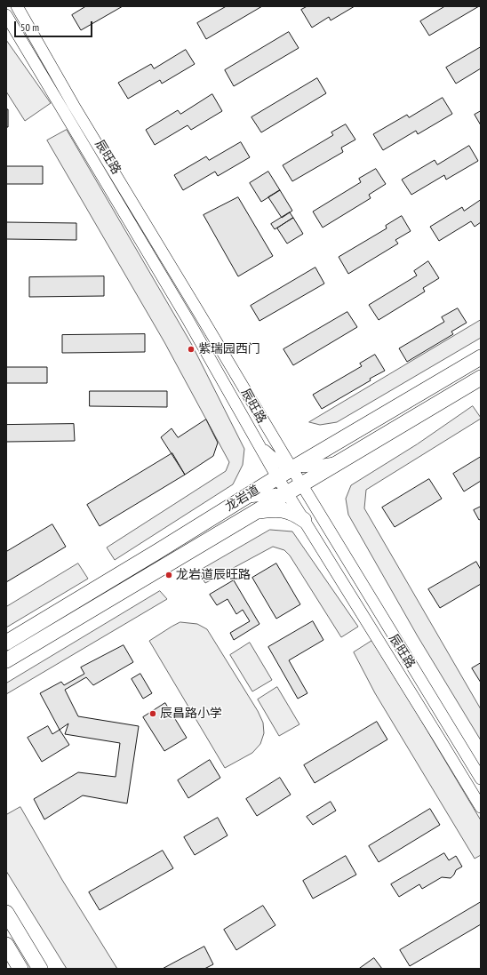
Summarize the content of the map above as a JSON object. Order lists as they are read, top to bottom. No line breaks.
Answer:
{"streets":{"main road":["龙岩道"],"street":["辰旺路"]},"crossings":[["辰旺路","龙岩道"]],"places":["紫瑞园西门","龙岩道辰旺路","辰昌路小学"],"scale_bar":"50 m"}
